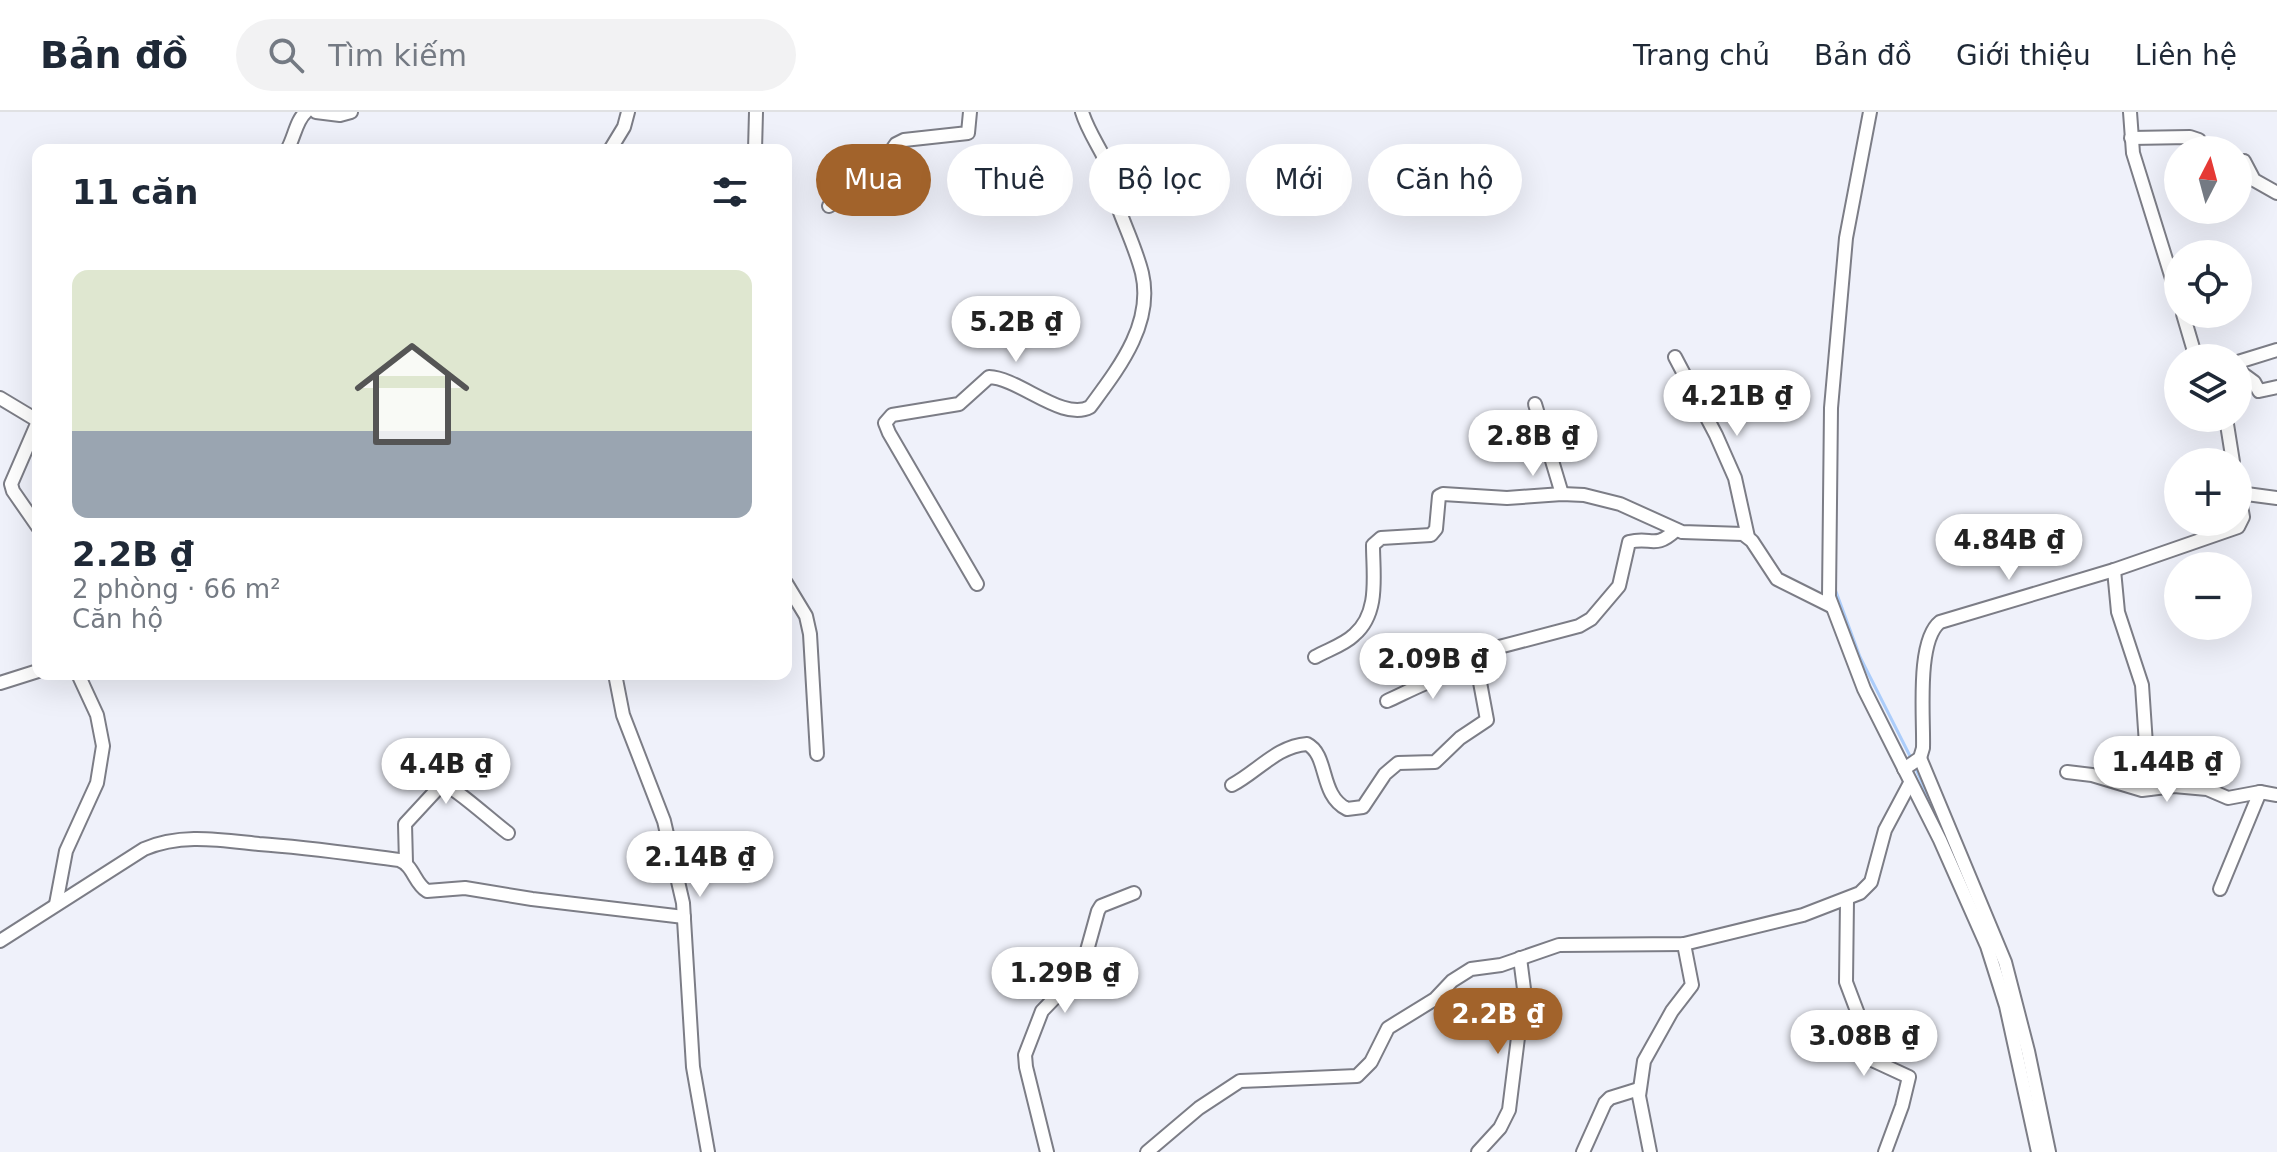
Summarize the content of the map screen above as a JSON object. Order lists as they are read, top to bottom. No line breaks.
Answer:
{"north":"top","page":{"header":"Bản đồ","search":"Tìm kiếm","nav":["Trang chủ","Bản đồ","Giới thiệu","Liên hệ"],"map_buttons":["+","−"],"chip":["Mua","Thuê","Bộ lọc","Mới","Căn hộ"],"heading":"11 căn","list":[{"name":"2.2B ₫","note":"2 phòng · 66 m² · Căn hộ"}],"price":["5.2B ₫","4.21B ₫","2.8B ₫","4.84B ₫","2.09B ₫","1.44B ₫","4.4B ₫","2.14B ₫","1.29B ₫","2.2B ₫","3.08B ₫"]}}
